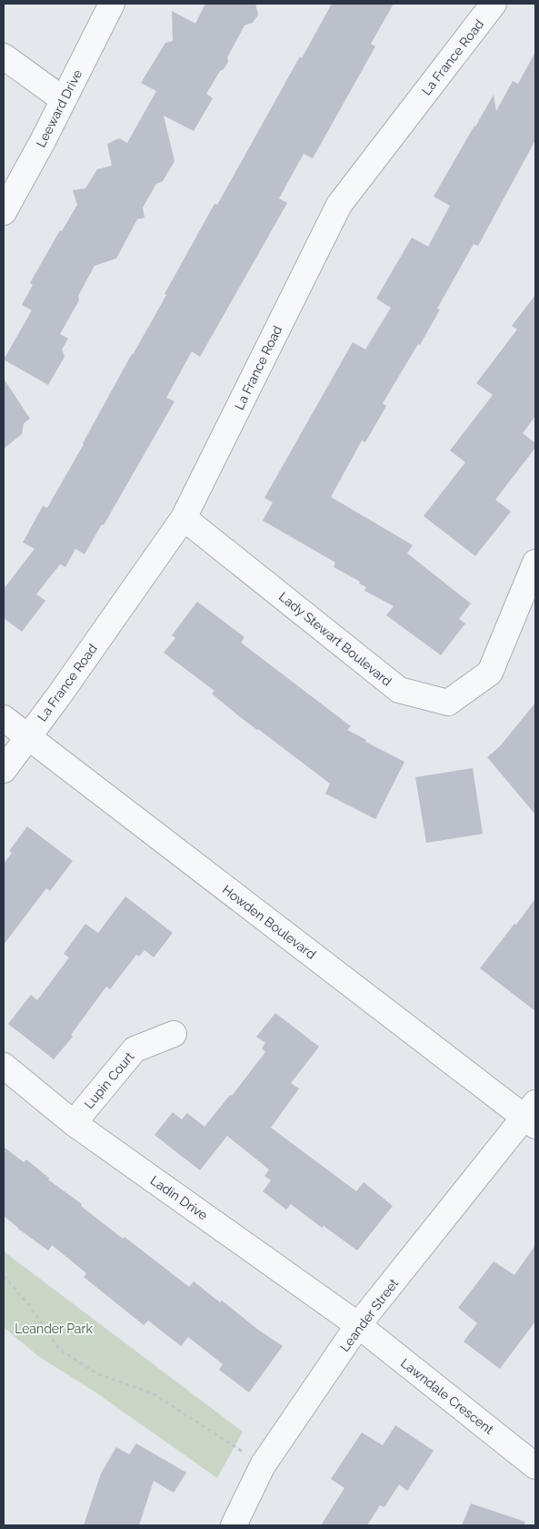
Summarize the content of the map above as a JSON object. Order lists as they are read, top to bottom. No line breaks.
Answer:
{"streets":{"street":["La France Road","Leeward Drive","Lady Stewart Boulevard","Howden Boulevard","Lupin Court","Ladin Drive","Leander Street","Lawndale Crescent"]},"crossings":[["La France Road","Lady Stewart Boulevard"],["La France Road","Howden Boulevard"],["Howden Boulevard","Leander Street"],["Lupin Court","Ladin Drive"],["Ladin Drive","Leander Street"],["Ladin Drive","Lawndale Crescent"],["Leander Street","Lawndale Crescent"]],"parks":["Leander Park"]}
